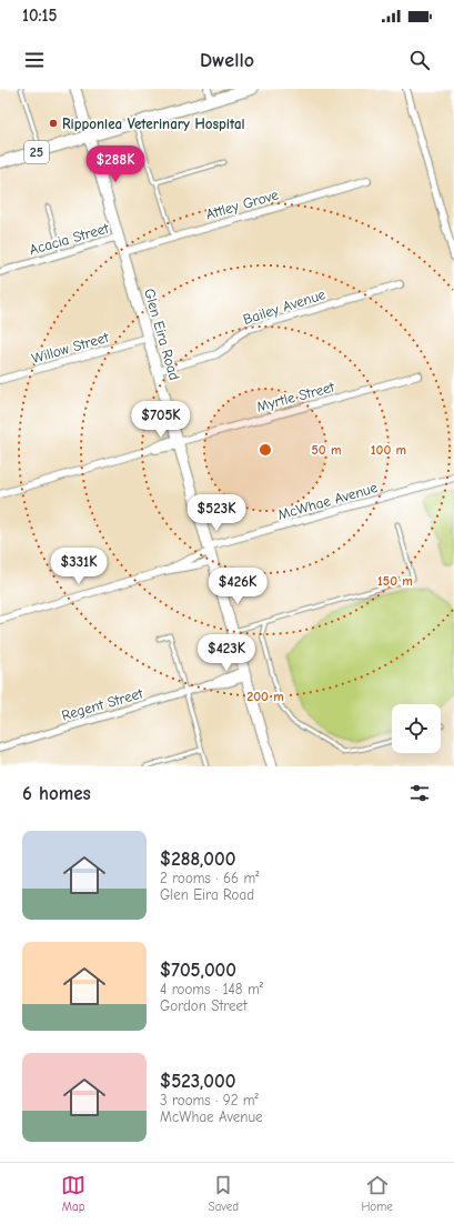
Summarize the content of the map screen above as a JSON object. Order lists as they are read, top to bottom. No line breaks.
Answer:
{"streets":{"main road":["25","Glen Eira Road"],"street":["Attley Grove","Acacia Street","Bailey Avenue","Willow Street","Myrtle Street","McWhae Avenue","Regent Street"]},"crossings":[["25","Glen Eira Road"],["Attley Grove","Glen Eira Road"],["Acacia Street","Glen Eira Road"],["Bailey Avenue","Glen Eira Road"],["Glen Eira Road","Willow Street"],["Glen Eira Road","Myrtle Street"],["Glen Eira Road","McWhae Avenue"],["Glen Eira Road","Regent Street"]],"places":["Ripponlea Veterinary Hospital"],"page":{"status":"10:15","header":"Dwello","price":["$288K","$705K","$523K","$331K","$426K","$423K"],"heading":"6 homes","list":[{"name":"$288,000","note":"2 rooms · 66 m² · Glen Eira Road"},{"name":"$705,000","note":"4 rooms · 148 m² · Gordon Street"},{"name":"$523,000","note":"3 rooms · 92 m² · McWhae Avenue"}],"tabs":["Map","Saved","Home"]},"rings":["50 m","100 m","150 m","200 m"]}
